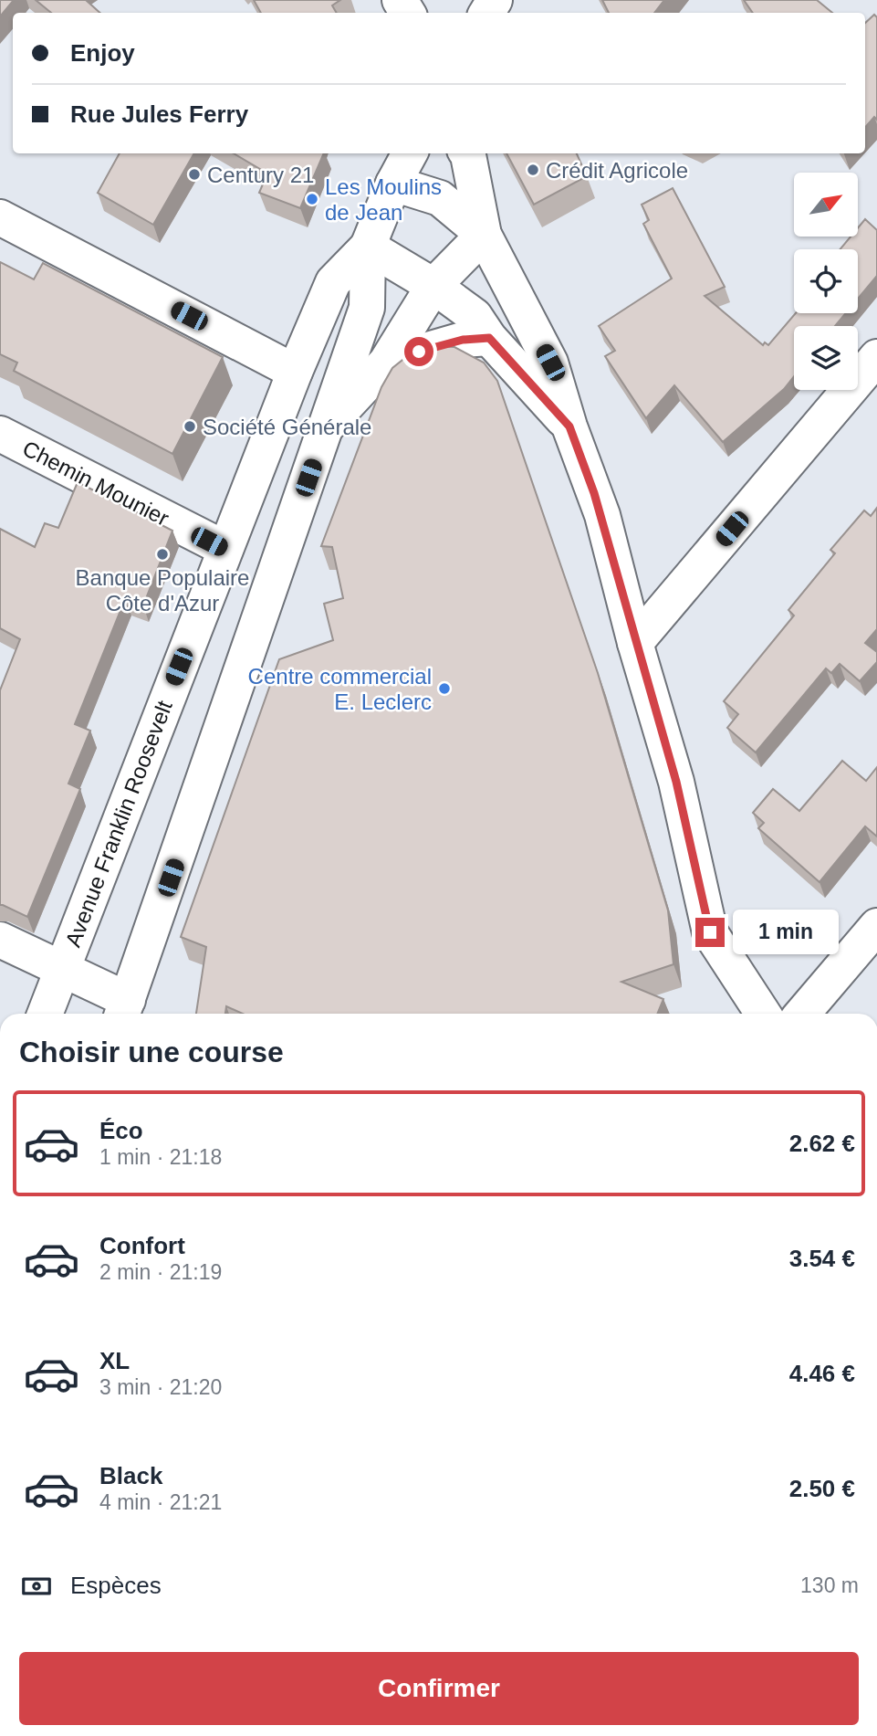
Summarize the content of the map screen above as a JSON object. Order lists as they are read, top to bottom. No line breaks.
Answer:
{"streets":{"street":["Chemin Mounier","Avenue Franklin Roosevelt"]},"crossings":[["Chemin Mounier","Avenue Franklin Roosevelt"]],"places":["Crédit Agricole","Century 21","Les Moulins de Jean","Société Générale","Banque Populaire Côte d'Azur","Centre commercial E. Leclerc"],"north":"top right","page":{"banner":["Enjoy","Rue Jules Ferry"],"bubble":"1 min","heading":"Choisir une course","list":[{"name":"Éco","note":"1 min · 21:18","value":"2.62 €"},{"name":"Confort","note":"2 min · 21:19","value":"3.54 €"},{"name":"XL","note":"3 min · 21:20","value":"4.46 €"},{"name":"Black","note":"4 min · 21:21","value":"2.50 €"}],"pay":["Espèces","130 m"],"buttons":"Confirmer"}}
